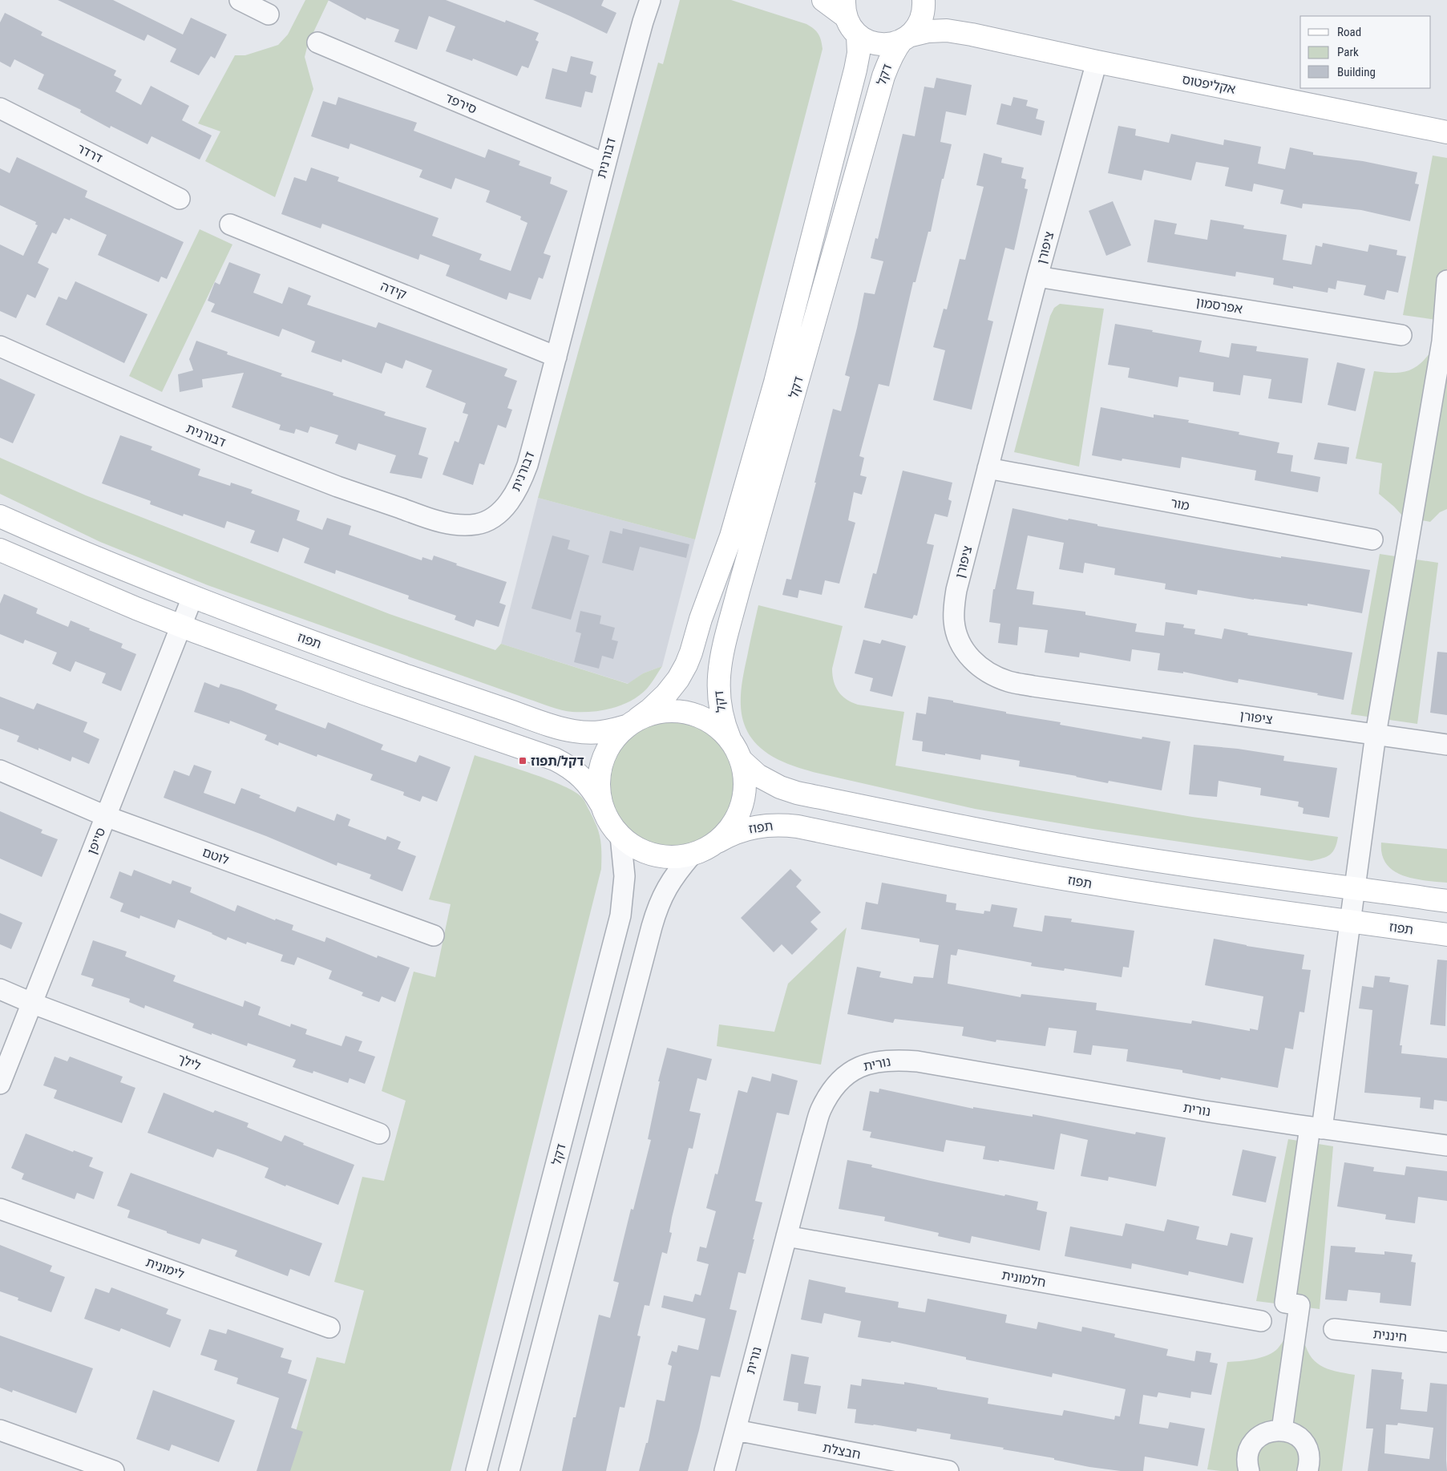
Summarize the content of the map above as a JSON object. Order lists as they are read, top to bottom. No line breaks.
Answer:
{"streets":{"street":["דקל","אקליפטוס","סירפד","דרדר","דבורנית","ציפורן","קידה","אפרסמון","מור","תפוז","סייפן","לוטם","לילך","נורית","לימונית","חלמונית","חיננית","חבצלת"]},"crossings":[["דקל","אקליפטוס"],["דקל","תפוז"],["אקליפטוס","ציפורן"],["סירפד","דבורנית"],["דבורנית","קידה"],["ציפורן","אפרסמון"],["ציפורן","מור"],["תפוז","סייפן"],["סייפן","לוטם"],["סייפן","לילך"],["נורית","חלמונית"],["נורית","חבצלת"]],"places":{"transit":["דקל/תפוז"]},"legend":["Road","Park","Building"]}
